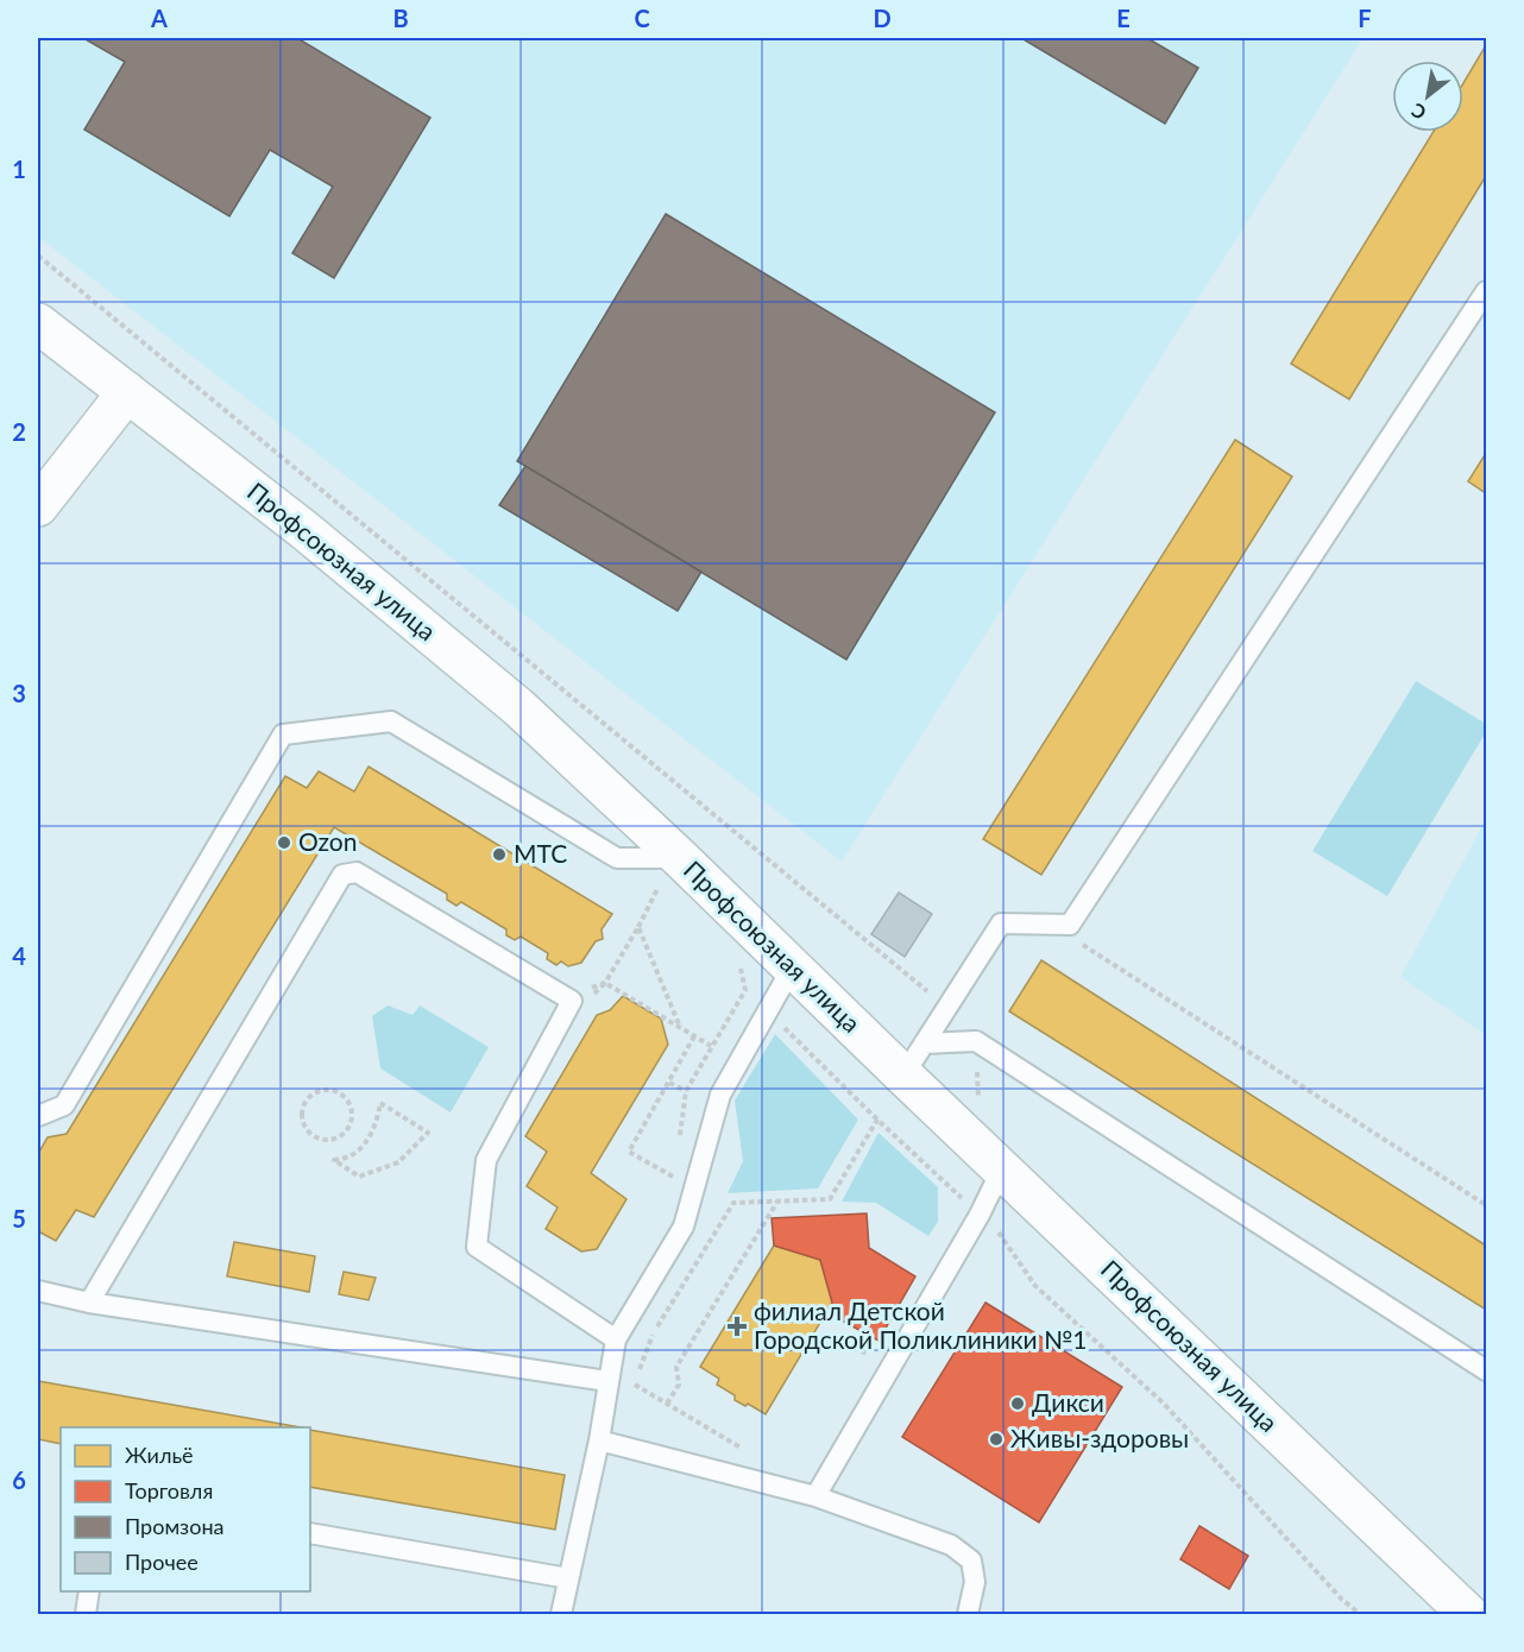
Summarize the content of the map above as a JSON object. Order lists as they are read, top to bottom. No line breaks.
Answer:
{"streets":{"main road":["Профсоюзная улица"]},"places":{"other":["Ozon","МТС","Дикси","Живы-здоровы"],"health":["филиал Детской Городской Поликлиники №1"]},"legend":["Жильё","Торговля","Промзона","Прочее"],"north":"bottom left","grid":{"columns":["A","B","C","D","E","F"],"rows":["1","2","3","4","5","6"]}}
